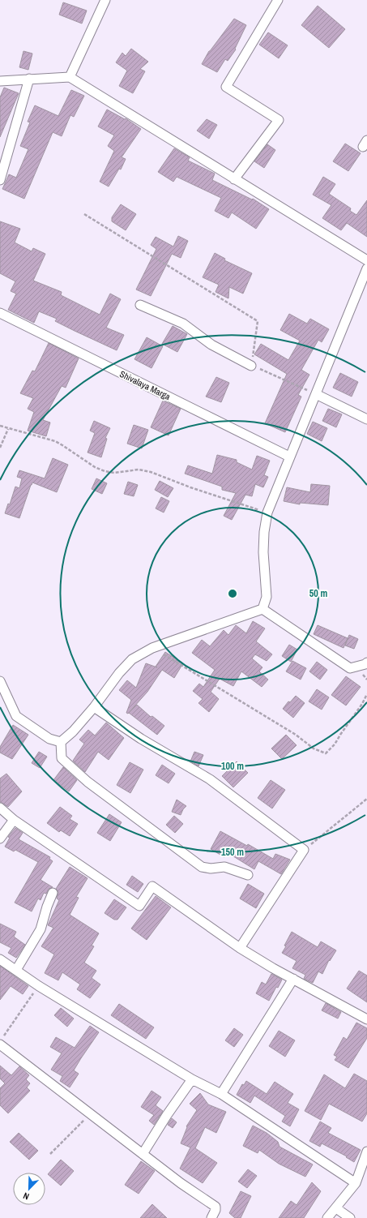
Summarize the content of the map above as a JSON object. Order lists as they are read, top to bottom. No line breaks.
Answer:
{"streets":{"street":["Shivalaya Marga"]},"north":"bottom left","rings":["50 m","100 m","150 m"]}
